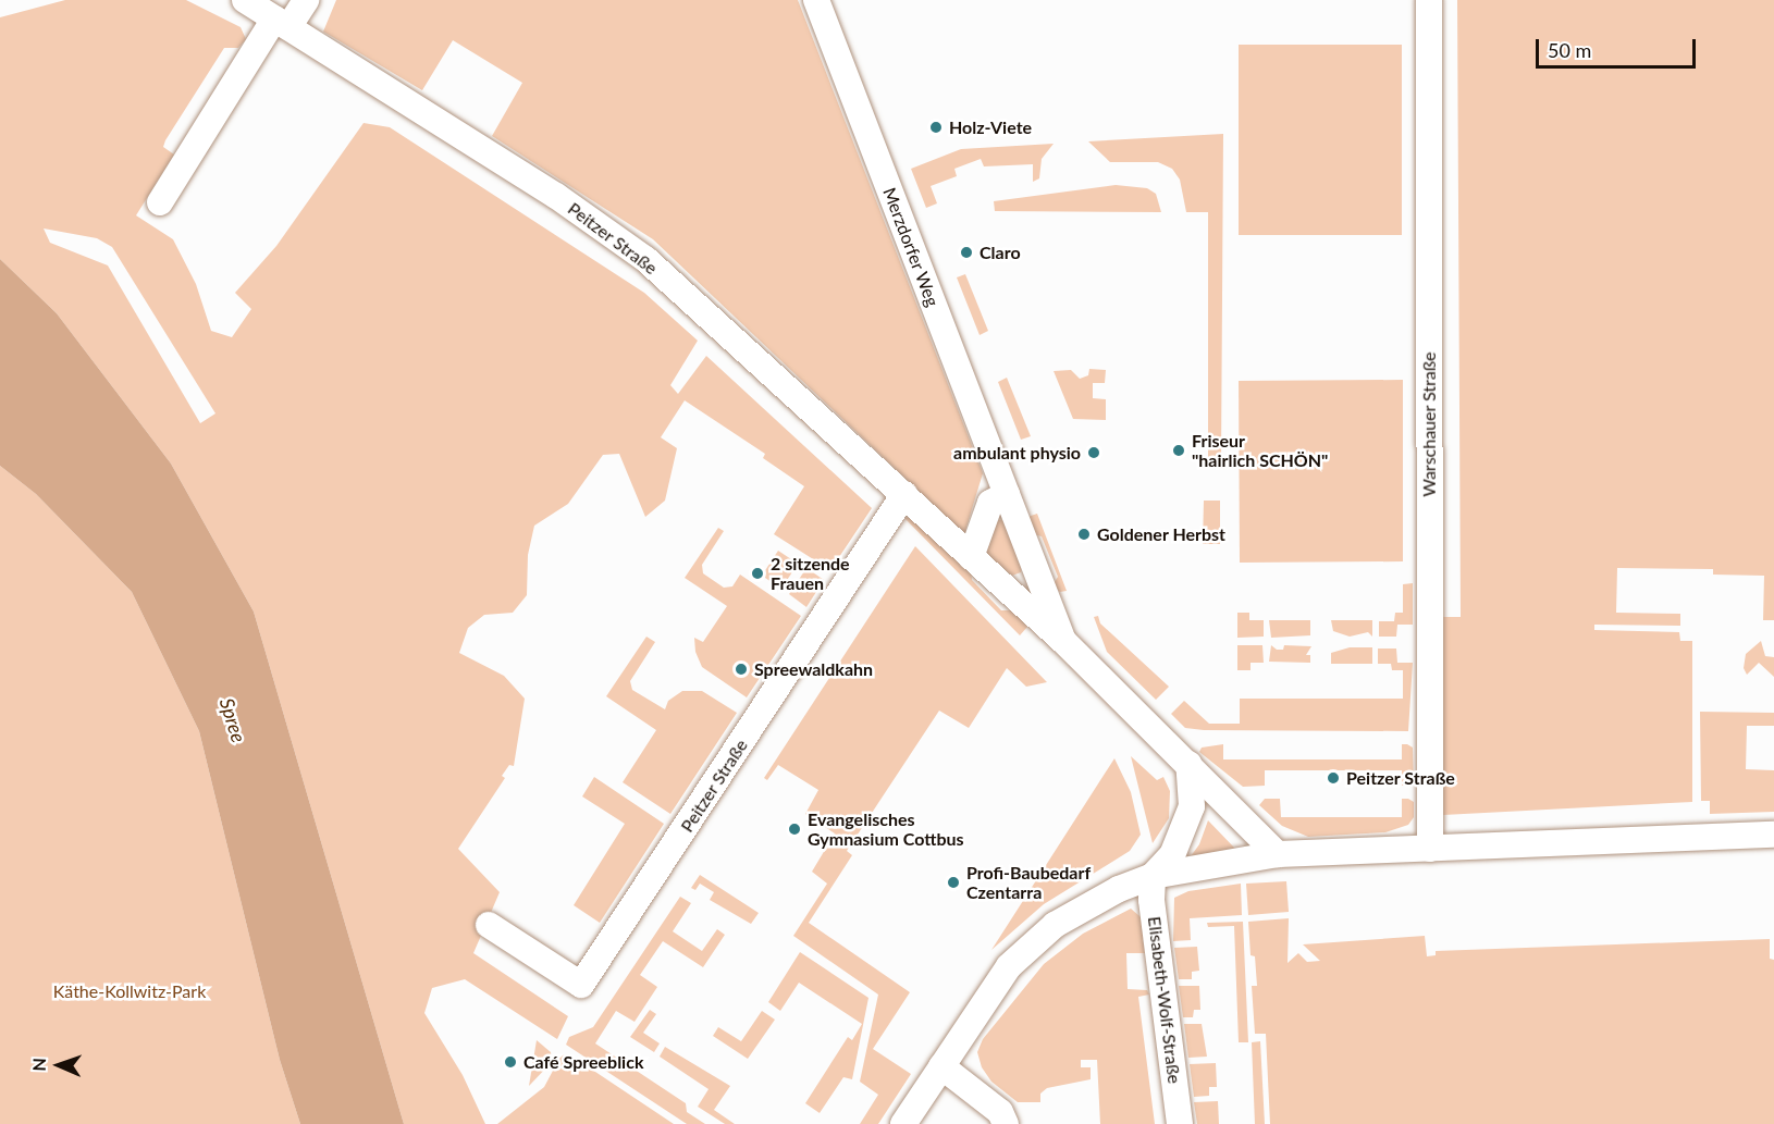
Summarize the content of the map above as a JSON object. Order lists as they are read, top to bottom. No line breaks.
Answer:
{"streets":{"street":["Peitzer Straße","Merzdorfer Weg","Warschauer Straße","Elisabeth-Wolf-Straße"]},"crossings":[["Peitzer Straße","Merzdorfer Weg"]],"water":["Spree"],"parks":["Käthe-Kollwitz-Park"],"places":["Holz-Viete","Claro","Friseur \"hairlich SCHÖN\"","ambulant physio","Goldener Herbst","2 sitzende Frauen","Spreewaldkahn","Peitzer Straße","Evangelisches Gymnasium Cottbus","Profi-Baubedarf Czentarra","Café Spreeblick"],"scale_bar":"50 m","north":"left"}
